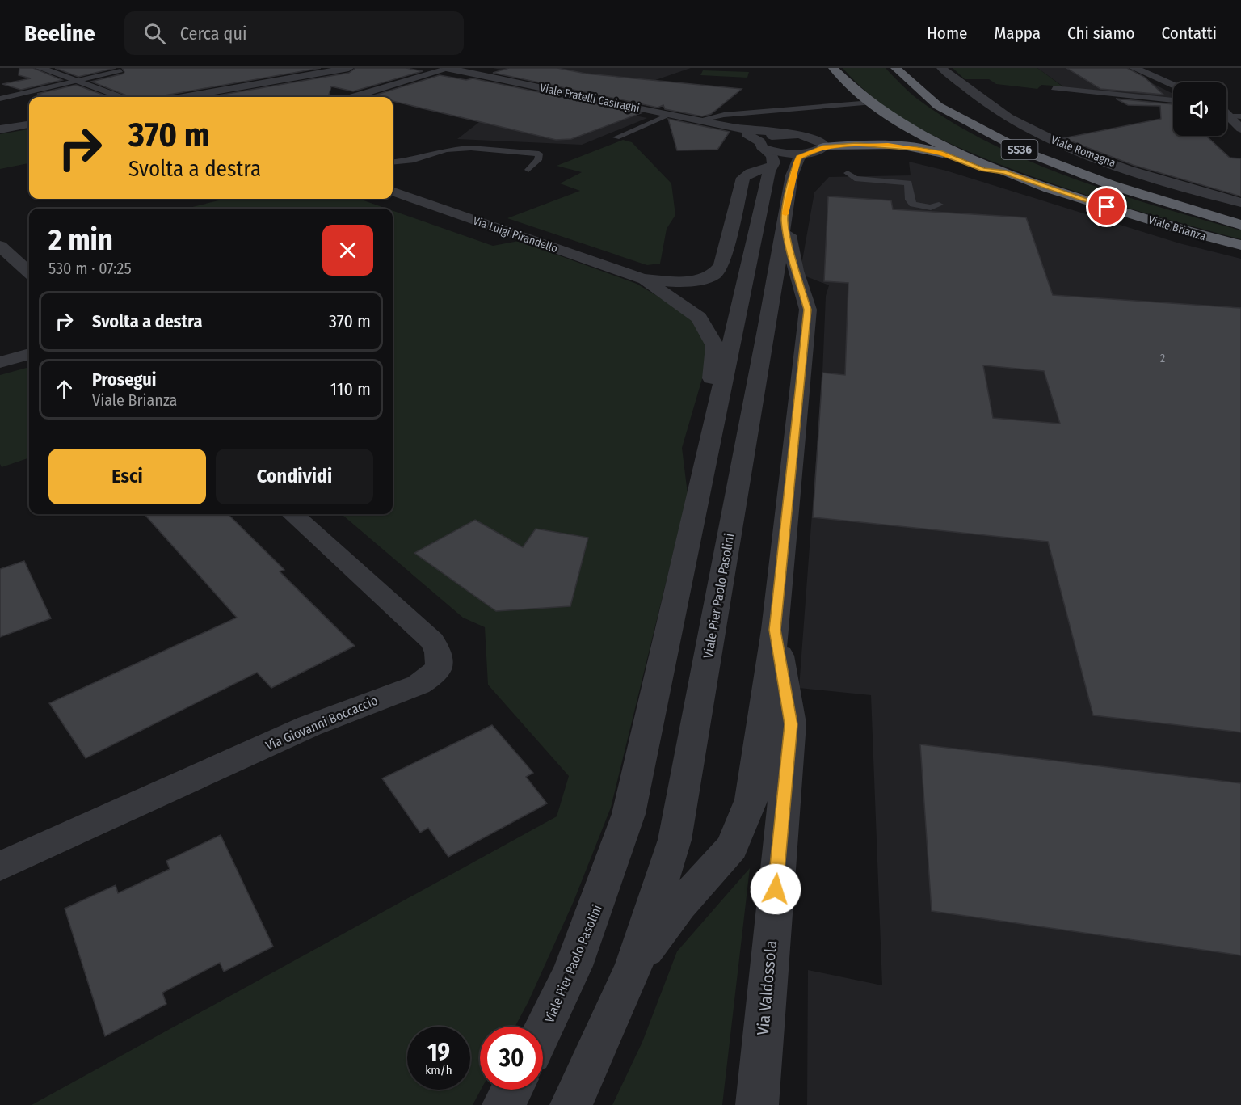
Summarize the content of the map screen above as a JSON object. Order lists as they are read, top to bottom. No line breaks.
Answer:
{"streets":{"highway":["SS36","Viale Brianza"],"street":["Viale Fratelli Casiraghi","Viale Romagna","Via Luigi Pirandello","Viale Pier Paolo Pasolini","Via Giovanni Boccaccio","Via Valdossola"]},"crossings":[["Viale Fratelli Casiraghi","Viale Pier Paolo Pasolini"],["SS36","Viale Brianza"],["Viale Pier Paolo Pasolini","Via Valdossola"]],"house_numbers":["2"],"page":{"header":"Beeline","search":"Cerca qui","nav":["Home","Mappa","Chi siamo","Contatti"],"turn":["370 m","Svolta a destra"],"heading":["2 min","530 m · 07:25"],"list":[{"name":"Svolta a destra","value":"370 m"},{"name":"Prosegui","note":"Viale Brianza","value":"110 m"}],"buttons":["Esci","Condividi"],"speed":"19 km/h","limit":"30"}}
